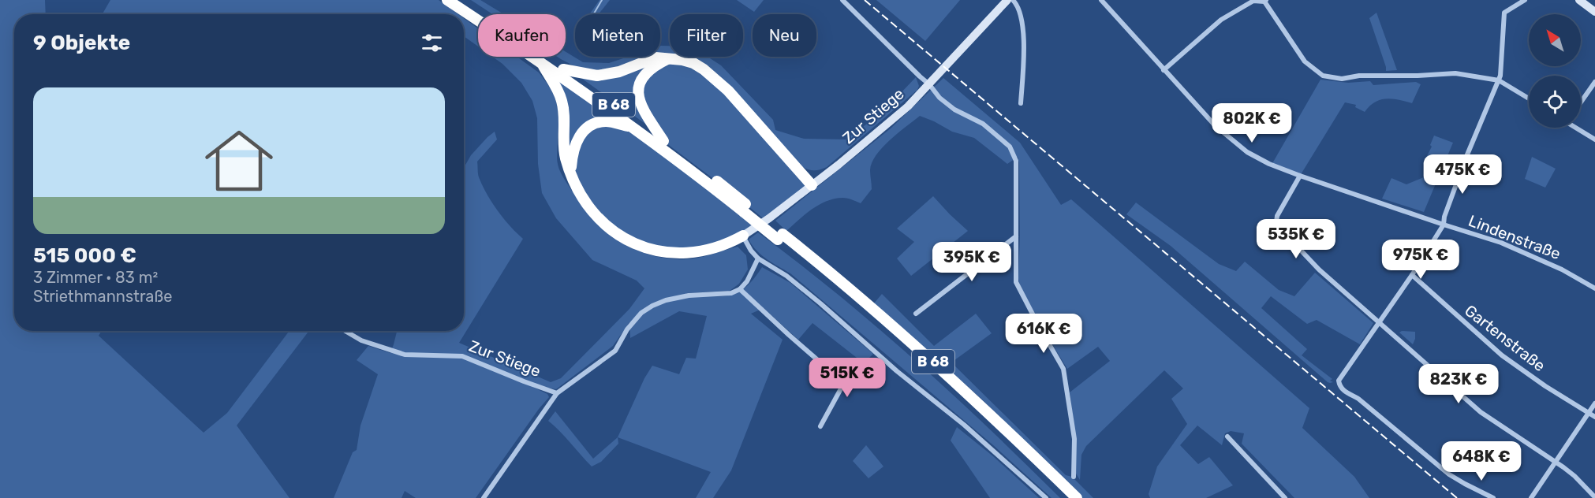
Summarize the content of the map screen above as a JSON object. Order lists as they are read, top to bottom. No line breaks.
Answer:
{"streets":{"highway":["B 68"],"street":["Zur Stiege","Lindenstraße","Gartenstraße"]},"crossings":[["B 68","Zur Stiege"]],"north":"top left","page":{"chip":["Kaufen","Mieten","Filter","Neu"],"heading":"9 Objekte","list":[{"name":"515 000 €","note":"3 Zimmer · 83 m² · Striethmannstraße"}],"price":["802K €","475K €","535K €","975K €","395K €","616K €","515K €","823K €","648K €"]}}
